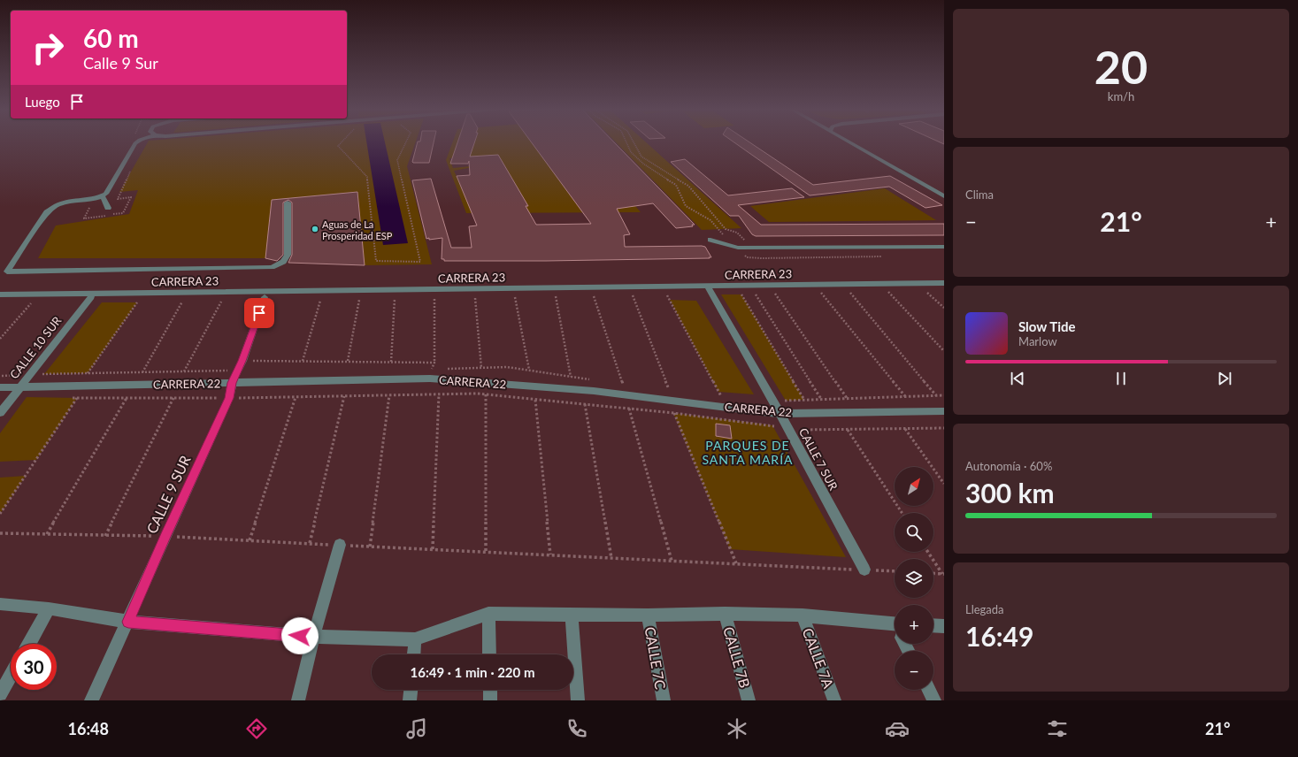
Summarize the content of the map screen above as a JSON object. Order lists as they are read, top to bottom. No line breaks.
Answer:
{"streets":{"street":["CARRERA 23","CALLE 10 SUR","CARRERA 22","CALLE 7 SUR","CALLE 9 SUR","CALLE 7B","CALLE 7C","CALLE 7A"]},"crossings":[["CARRERA 23","CALLE 7 SUR"],["CALLE 10 SUR","CARRERA 22"],["CARRERA 22","CALLE 7 SUR"],["CARRERA 22","CALLE 9 SUR"]],"districts":["PARQUES DE SANTA MARÍA"],"places":["Aguas de La Prosperidad ESP"],"north":"top right","page":{"tile":[["20","km/h"],"Clima",["Autonomía · 60%","300 km"],["Llegada","16:49"]],"turn":["60 m","Calle 9 Sur"],"then":"Luego","heat":["−","21°","+"],"song":["Slow Tide","Marlow"],"map_buttons":["+","−"],"limit":"30","trip":"16:49 · 1 min · 220 m","tabs":["16:48","21°"]}}
